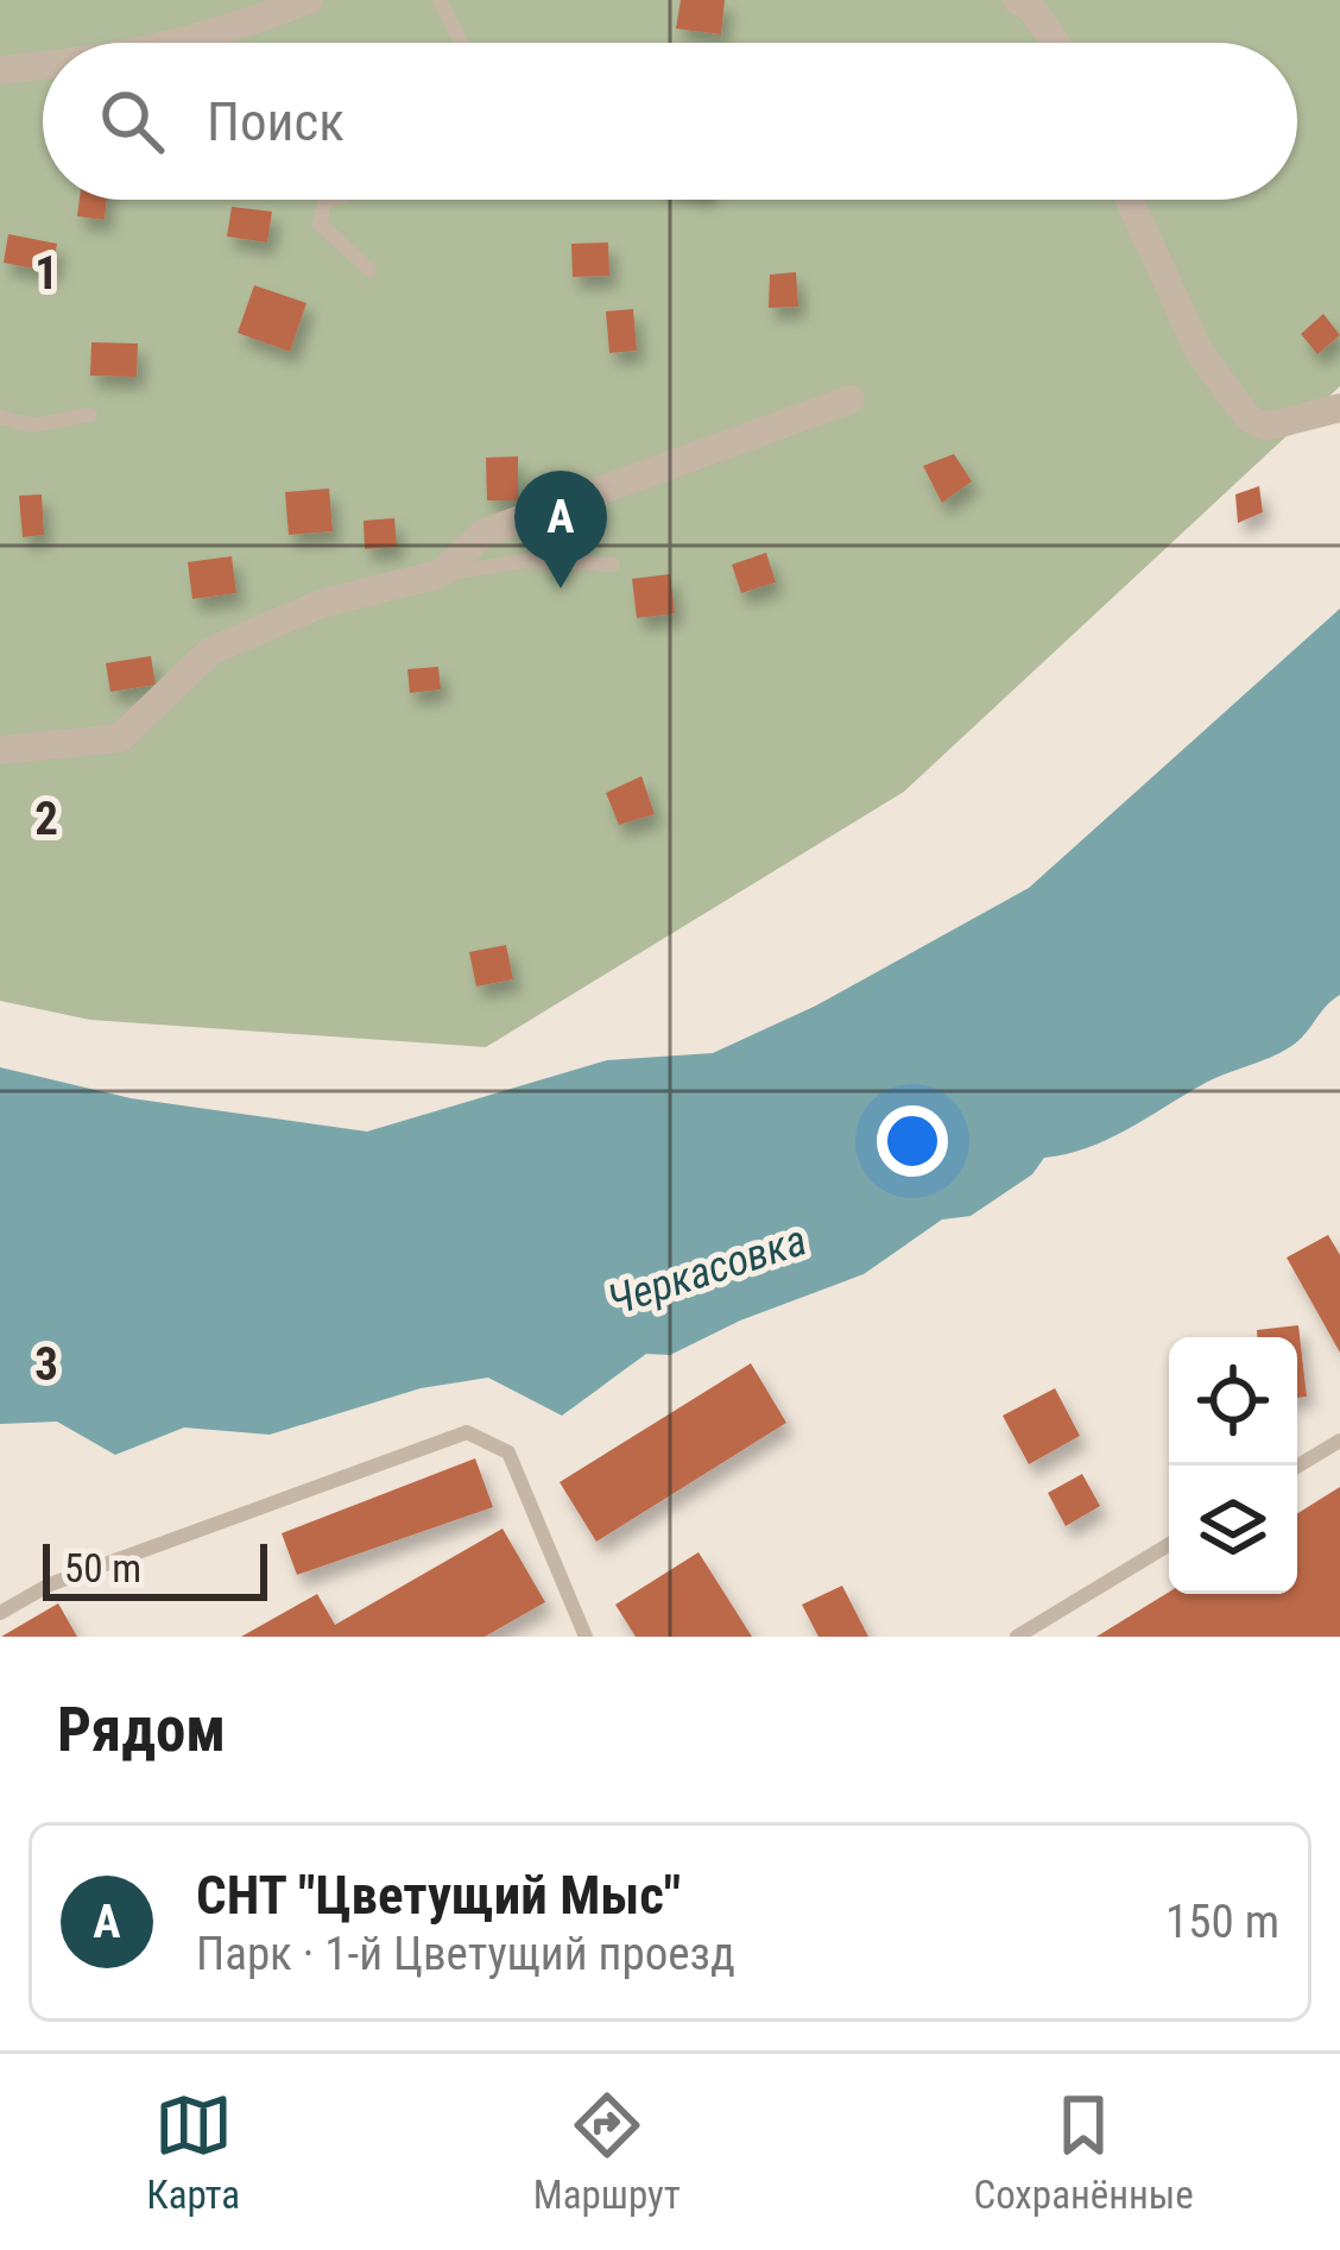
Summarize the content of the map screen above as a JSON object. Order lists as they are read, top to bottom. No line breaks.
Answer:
{"water":["Черкасовка"],"scale_bar":"50 m","page":{"search":"Поиск","pins":"A","scale":"50 m","heading":"Рядом","list":[{"mark":"A","name":"СНТ \"Цветущий Мыс\"","note":"Парк · 1-й Цветущий проезд","value":"150 m"}],"nav":["Карта","Маршрут","Сохранённые"]},"grid":{"rows":["1","2","3"]}}
